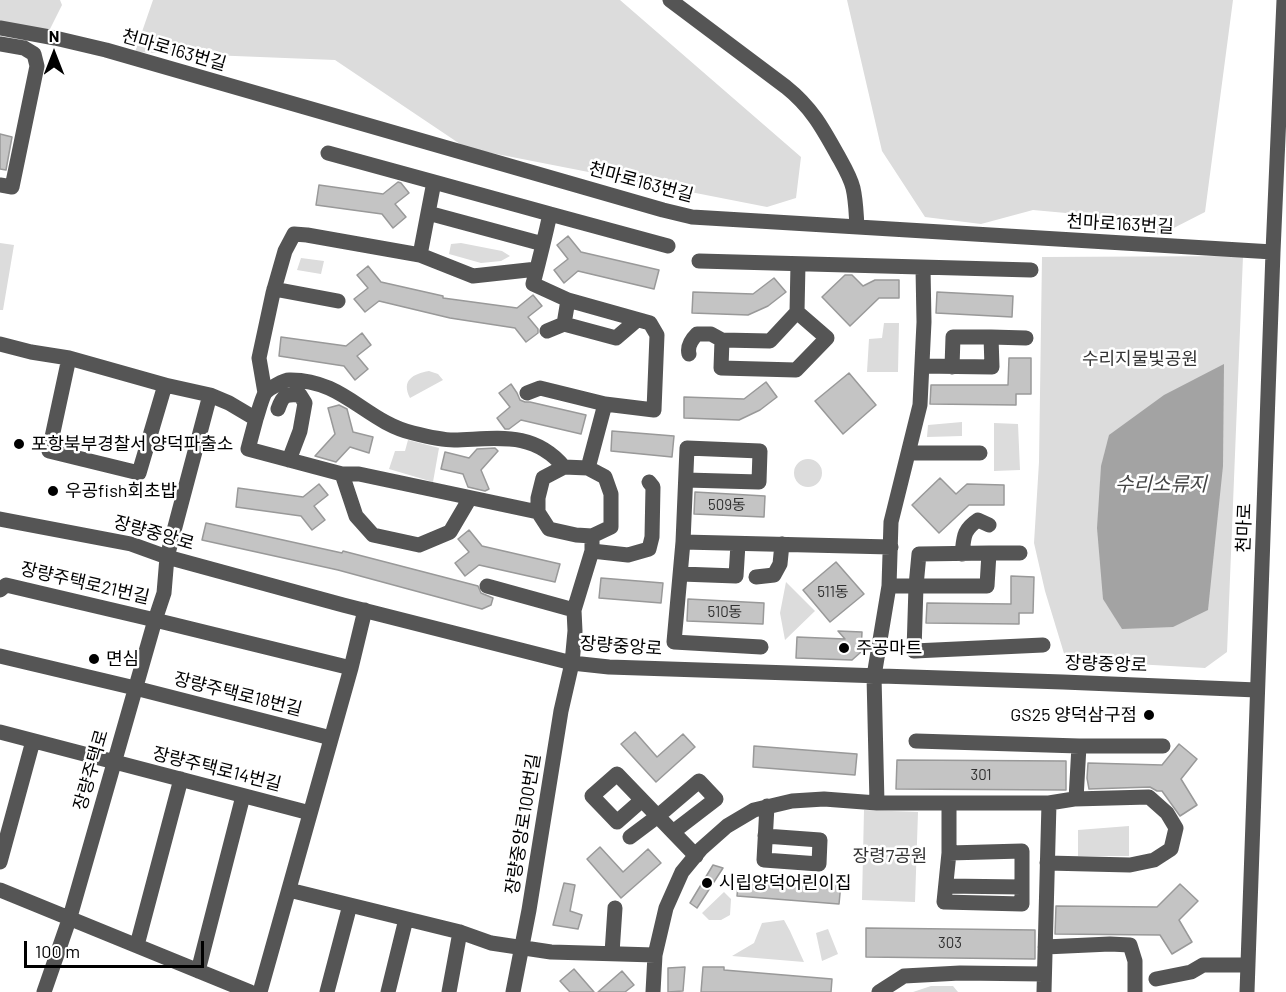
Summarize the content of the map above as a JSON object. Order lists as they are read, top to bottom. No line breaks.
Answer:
{"streets":{"street":["천마로163번길","천마로","장량중앙로","장량주택로21번길","장량주택로18번길","장량주택로14번길","장량주택로","장량중앙로100번길"]},"crossings":[["천마로163번길","천마로"],["천마로","장량중앙로"],["장량중앙로","장량주택로"],["장량중앙로","장량중앙로100번길"],["장량주택로21번길","장량주택로"],["장량주택로18번길","장량주택로"],["장량주택로14번길","장량주택로"]],"water":["수리소류지"],"parks":["수리지물빛공원","장령7공원"],"places":["포항북부경찰서 양덕파출소","우공fish회초밥","주공마트","면심","GS25 양덕삼구점","시립양덕어린이집"],"house_numbers":["509동","511동","510동","301","303"],"scale_bar":"100 m","north":"top"}
